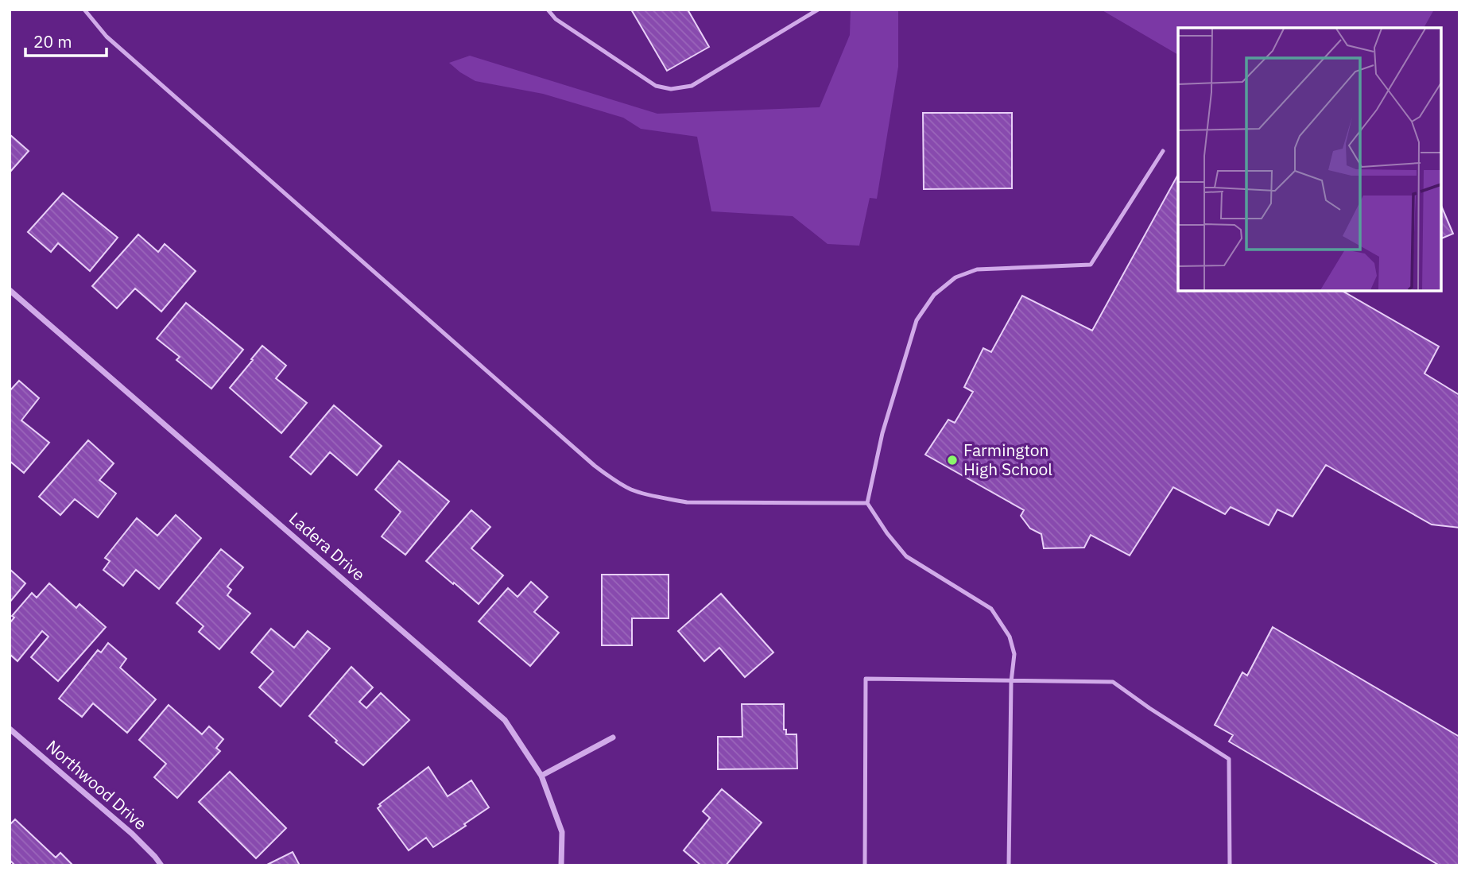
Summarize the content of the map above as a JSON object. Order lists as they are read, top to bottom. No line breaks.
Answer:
{"streets":{"street":["Ladera Drive","Northwood Drive"]},"places":["Farmington High School"],"scale_bar":"20 m"}
